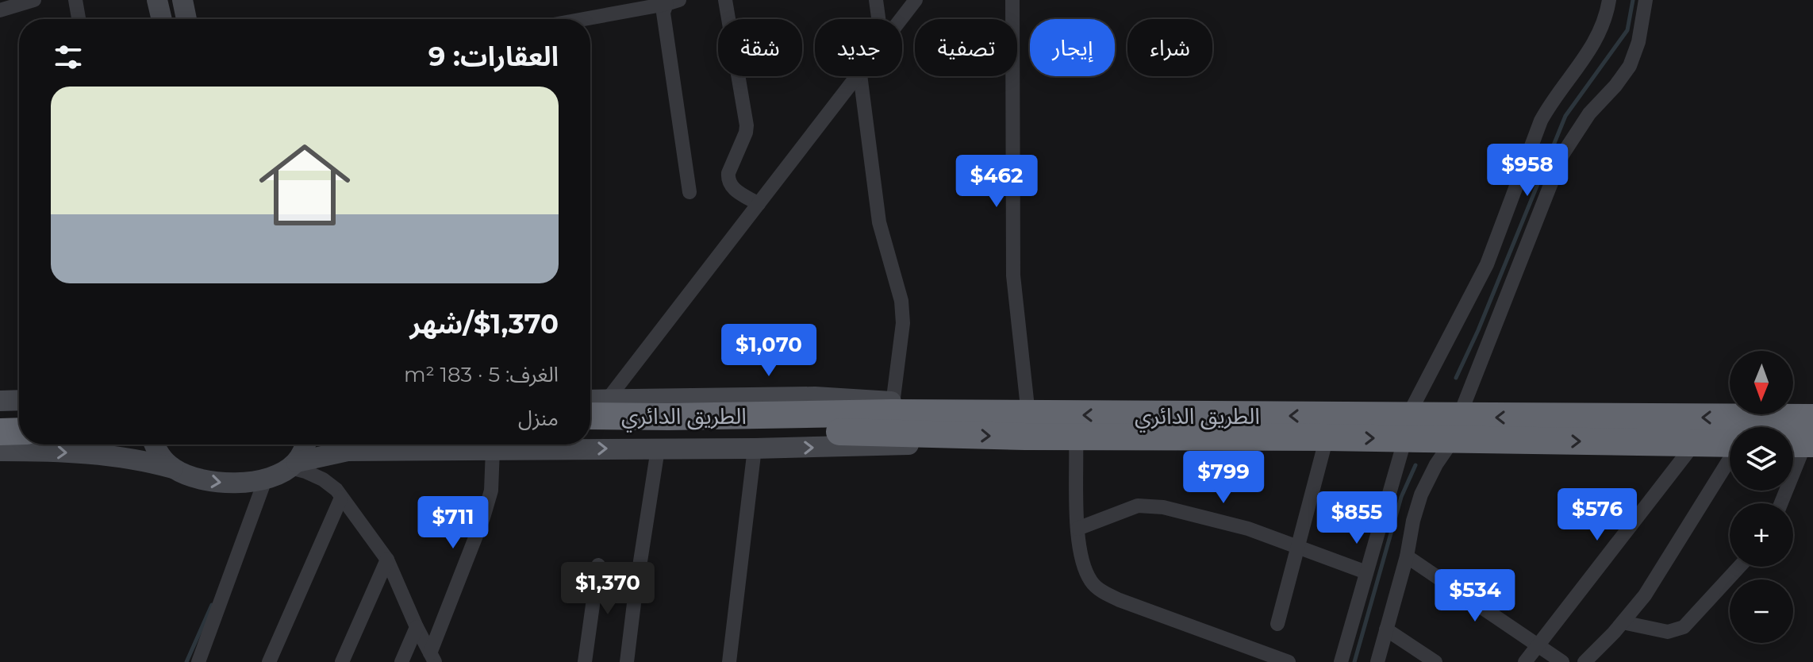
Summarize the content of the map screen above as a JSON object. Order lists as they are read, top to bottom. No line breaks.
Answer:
{"streets":{"highway":["الطريق الدائري"]},"north":"bottom","page":{"chip":["شراء","إيجار","تصفية","جديد","شقة"],"heading":"العقارات: 9","list":[{"name":"$1,370/شهر","note":"الغرف: 5 · 183 m² · منزل"}],"price":["$958","$462","$1,070","$799","$576","$855","$711","$1,370","$534"],"map_buttons":["+","−"]}}
